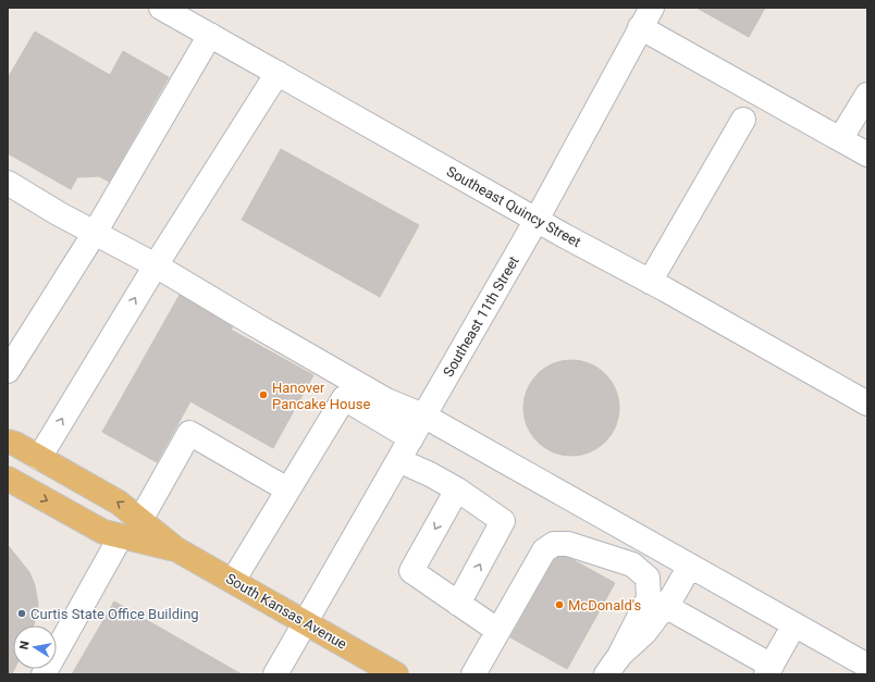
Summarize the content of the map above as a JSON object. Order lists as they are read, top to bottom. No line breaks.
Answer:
{"streets":{"main road":["South Kansas Avenue"],"street":["Southeast Quincy Street","Southeast 11th Street"]},"crossings":[["Southeast Quincy Street","Southeast 11th Street"],["Southeast 11th Street","South Kansas Avenue"]],"places":["Hanover Pancake House","McDonald's","Curtis State Office Building"],"north":"left"}
